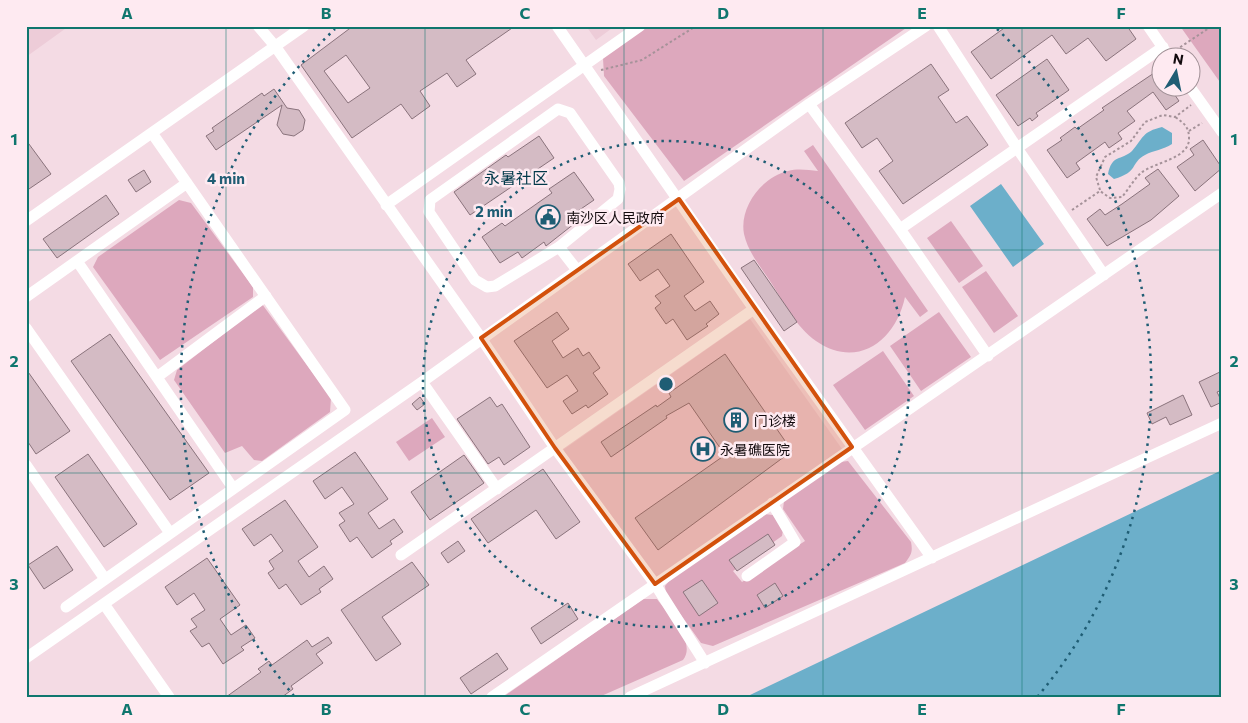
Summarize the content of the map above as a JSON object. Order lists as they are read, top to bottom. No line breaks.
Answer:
{"districts":["永暑社区"],"places":{"public building":["南沙区人民政府"],"building":["门诊楼"],"hospital":["永暑礁医院"]},"north":"top","grid":{"columns":["A","B","C","D","E","F"],"rows":["1","2","3"]},"rings":["4 min","2 min"]}
